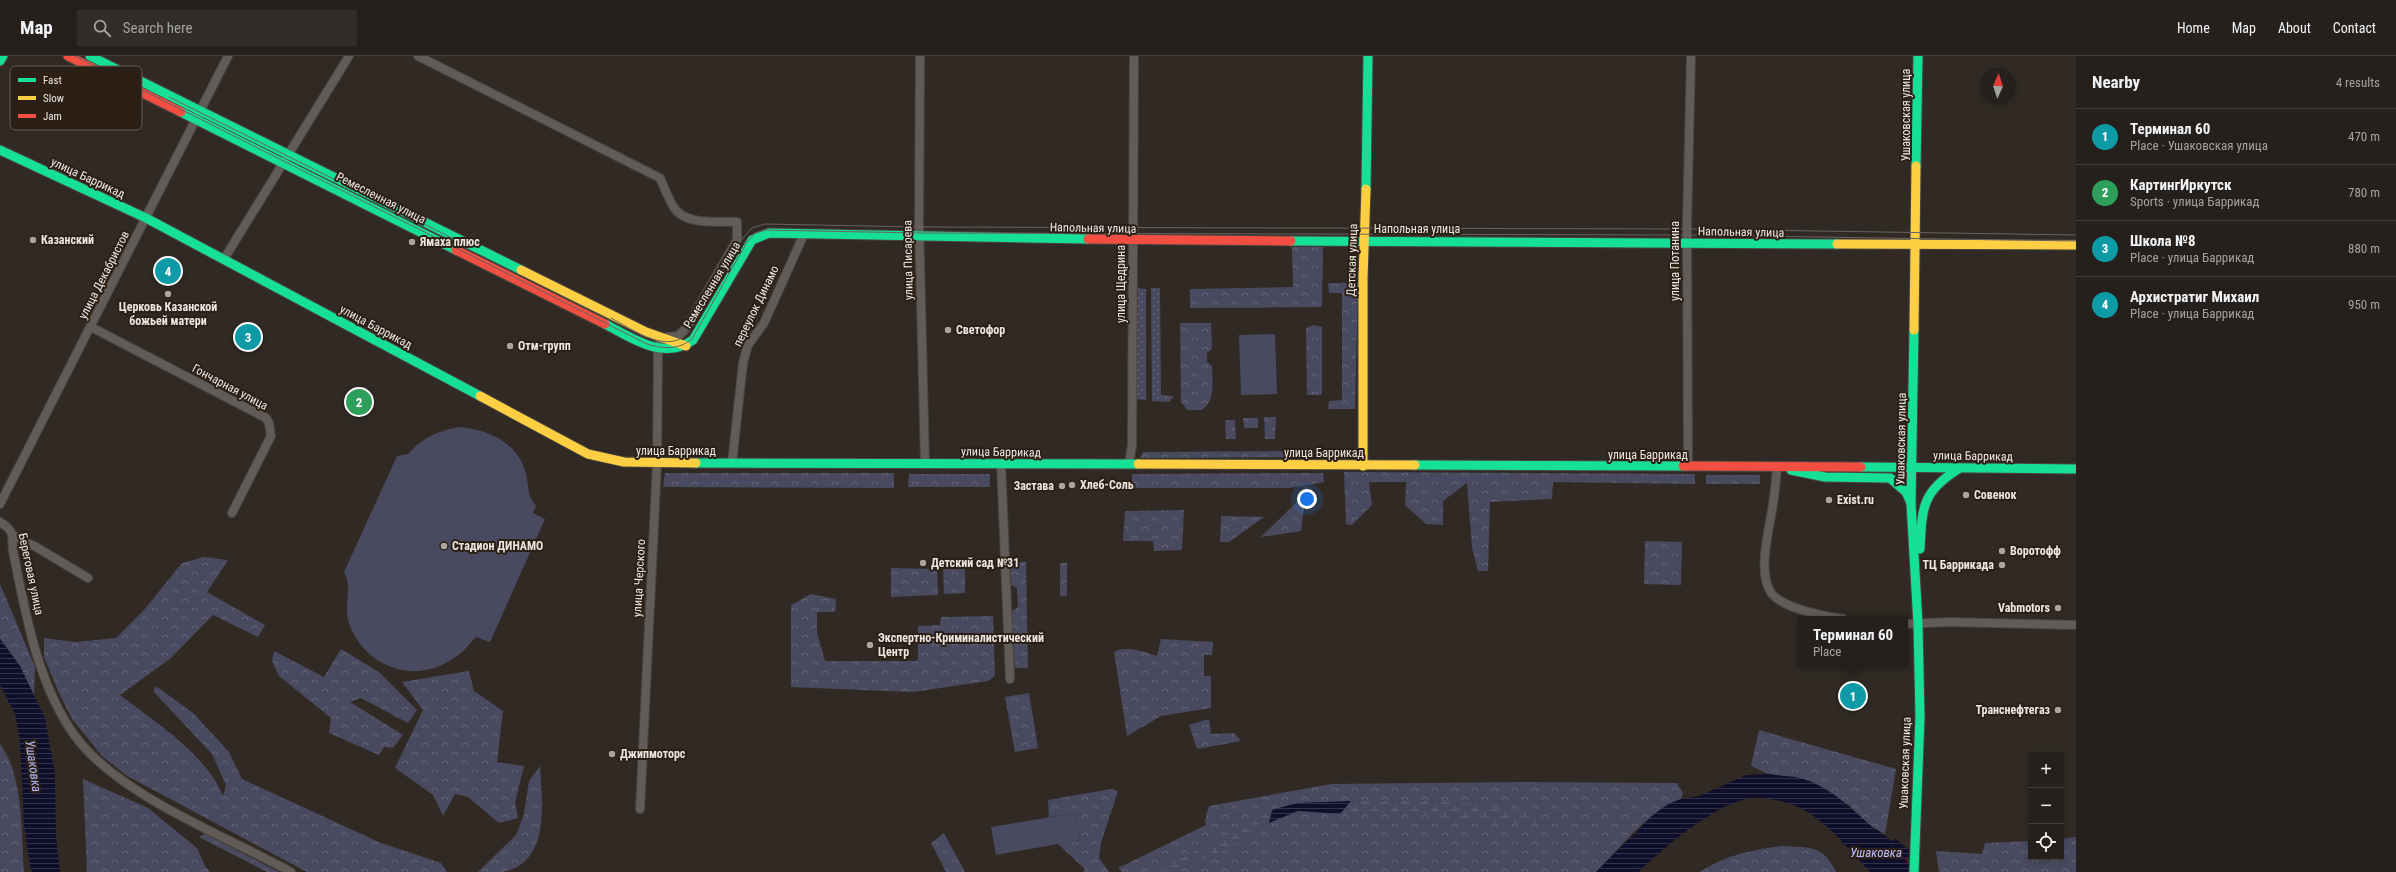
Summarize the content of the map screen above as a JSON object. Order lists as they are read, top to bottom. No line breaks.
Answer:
{"streets":{"main road":["Ушаковская улица","улица Баррикад","Ремесленная улица","Напольная улица","Детская улица"],"street":["улица Писарева","улица Потанина","улица Декабристов","улица Щедрина","переулок Динамо","Гончарная улица","Береговая улица","улица Черского"]},"crossings":[["Ушаковская улица","улица Баррикад"],["Ушаковская улица","Напольная улица"],["улица Баррикад","улица Писарева"],["улица Баррикад","Детская улица"],["улица Баррикад","улица Потанина"],["улица Баррикад","улица Декабристов"],["улица Баррикад","улица Щедрина"],["улица Баррикад","переулок Динамо"],["улица Баррикад","улица Черского"],["Ремесленная улица","Напольная улица"],["Ремесленная улица","улица Декабристов"],["Ремесленная улица","улица Черского"],["Напольная улица","улица Писарева"],["Напольная улица","Детская улица"],["Напольная улица","улица Потанина"],["Напольная улица","улица Щедрина"],["Напольная улица","переулок Динамо"],["улица Декабристов","Гончарная улица"]],"water":["Ушаковка"],"places":["Казанский","Ямаха плюс","Церковь Казанской божьей матери","Светофор","Отм-групп","Хлеб-Соль","Застава","Совенок","Exist.ru","Стадион ДИНАМО","Воротофф","Детский сад №31","ТЦ Баррикада","Vabmotors","Экспертно-Криминалистический Центр","Транснефтегаз","Джипмоторс"],"legend":["Fast","Slow","Jam"],"north":"top","page":{"header":"Map","search":"Search here","nav":["Home","Map","About","Contact"],"heading":["Nearby","4 results"],"list":[{"mark":"1","name":"Терминал 60","note":"Place · Ушаковская улица","value":"470 m"},{"mark":"2","name":"КартингИркутск","note":"Sports · улица Баррикад","value":"780 m"},{"mark":"3","name":"Школа №8","note":"Place · улица Баррикад","value":"880 m"},{"mark":"4","name":"Архистратиг Михаил","note":"Place · улица Баррикад","value":"950 m"}],"pins":["4","3","2","1"],"popup":["Терминал 60","Place"],"map_buttons":["+","−"]}}
